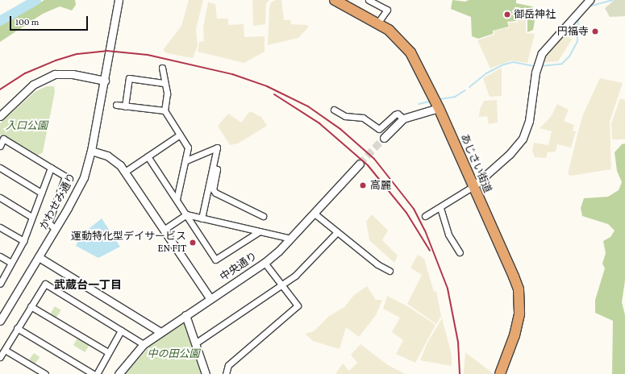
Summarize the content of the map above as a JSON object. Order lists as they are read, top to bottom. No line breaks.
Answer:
{"streets":{"highway":["あじさい街道"],"street":["かわせみ通り","中央通り"]},"districts":["武蔵台一丁目"],"parks":["入口公園","中の田公園"],"places":["御岳神社","円福寺","高麗","運動特化型デイサービス EN FIT"],"scale_bar":"100 m"}
